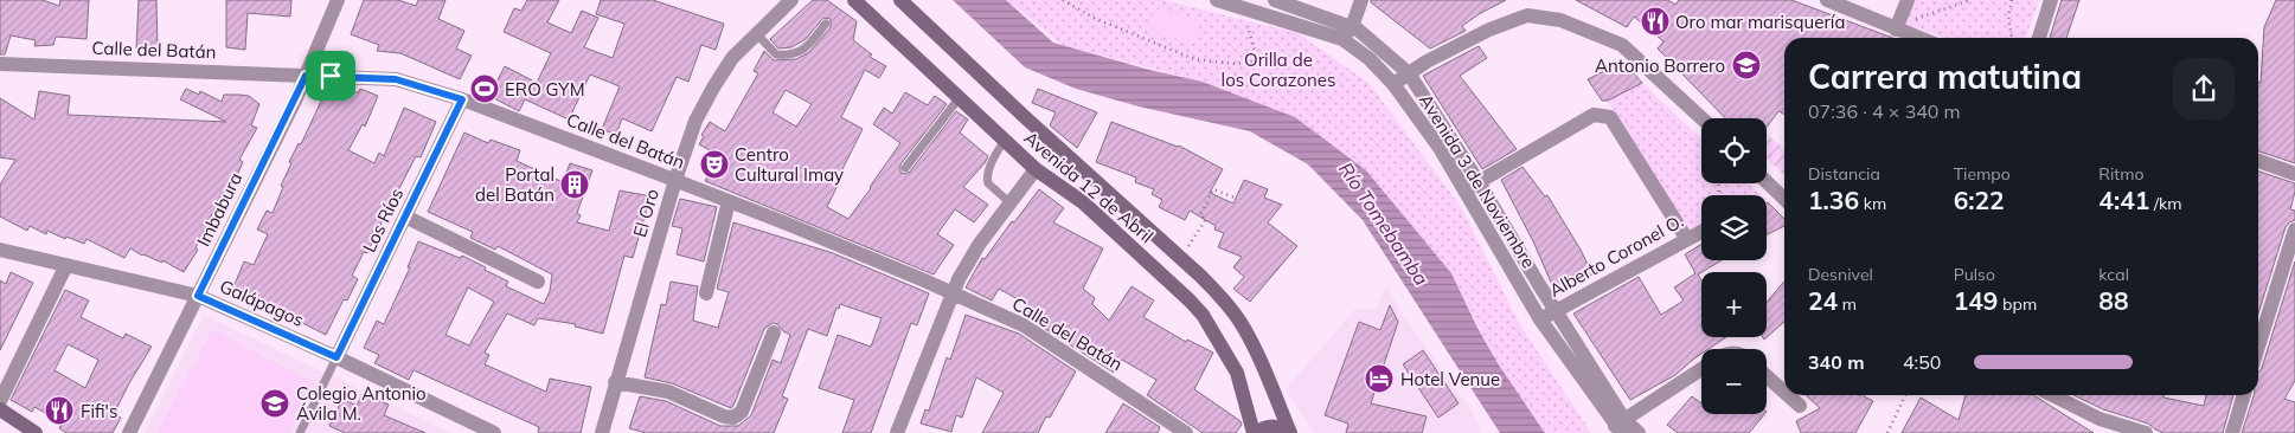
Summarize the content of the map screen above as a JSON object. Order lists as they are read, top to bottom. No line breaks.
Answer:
{"streets":{"main road":["Avenida 12 de Abril"],"street":["Calle del Batán","Avenida 3 de Noviembre","Imbabura","El Oro","Los Ríos","Alberto Coronel O.","Galápagos"]},"crossings":[["Calle del Batán","Imbabura"],["Calle del Batán","El Oro"],["Calle del Batán","Los Ríos"],["Avenida 3 de Noviembre","Alberto Coronel O."],["Imbabura","Galápagos"],["Los Ríos","Galápagos"]],"water":["Río Tomebamba"],"parks":["Orilla de los Corazones"],"places":{"restaurant":["Oro mar marisquería","Fifi's"],"school or university":["Antonio Borrero","Colegio Antonio Ávila M."],"sports":["ERO GYM"],"theatre":["Centro Cultural Imay"],"building":["Portal del Batán"],"hotel":["Hotel Venue"]},"page":{"heading":["Carrera matutina","07:36 · 4 × 340 m"],"map_buttons":["+","−"],"stats":[["Distancia","1.36 km"],["Tiempo","6:22"],["Ritmo","4:41 /km"],["Desnivel","24 m"],["Pulso","149 bpm"],["kcal","88"]],"list":[{"name":"340 m","note":"4:50"}]}}
